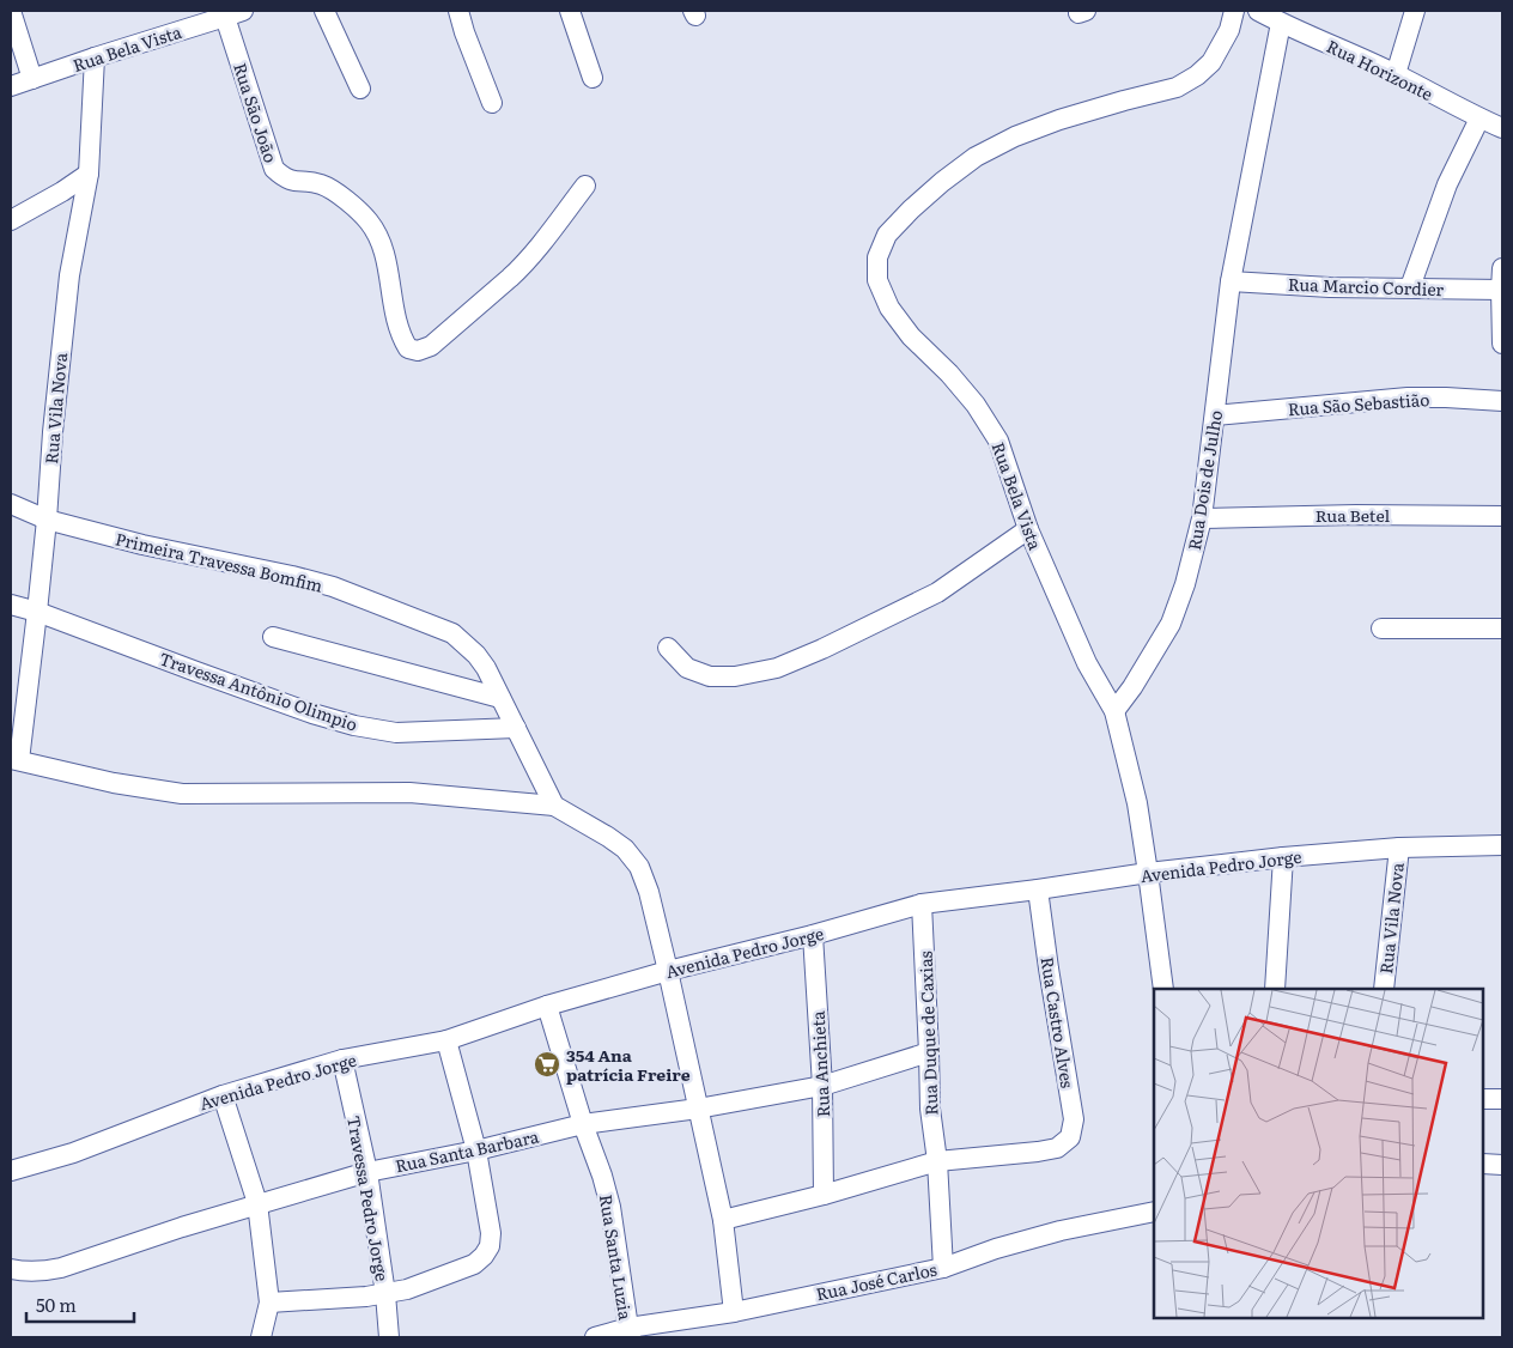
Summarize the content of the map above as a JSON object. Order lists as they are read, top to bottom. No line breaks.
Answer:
{"streets":{"street":["Rua Bela Vista","Rua Horizonte","Rua São João","Rua Marcio Cordier","Rua São Sebastião","Rua Vila Nova","Rua Dois de Julho","Rua Betel","Primeira Travessa Bomfim","Travessa Antônio Olimpio","Avenida Pedro Jorge","Rua Castro Alves","Rua Duque de Caxias","Rua Anchieta","Rua Santa Barbara","Travessa Pedro Jorge","Rua Santa Luzia","Rua José Carlos"]},"crossings":[["Rua Bela Vista","Rua São João"],["Rua Bela Vista","Rua Vila Nova"],["Rua Bela Vista","Rua Dois de Julho"],["Rua Horizonte","Rua Dois de Julho"],["Rua Marcio Cordier","Rua Dois de Julho"],["Rua São Sebastião","Rua Dois de Julho"],["Rua Vila Nova","Primeira Travessa Bomfim"],["Rua Vila Nova","Travessa Antônio Olimpio"],["Rua Vila Nova","Avenida Pedro Jorge"],["Rua Dois de Julho","Rua Betel"],["Primeira Travessa Bomfim","Travessa Antônio Olimpio"],["Avenida Pedro Jorge","Rua Castro Alves"],["Avenida Pedro Jorge","Rua Duque de Caxias"],["Avenida Pedro Jorge","Rua Anchieta"],["Avenida Pedro Jorge","Travessa Pedro Jorge"],["Avenida Pedro Jorge","Rua Santa Luzia"],["Rua Castro Alves","Rua Duque de Caxias"],["Rua Duque de Caxias","Rua Santa Barbara"],["Rua Duque de Caxias","Rua José Carlos"],["Rua Anchieta","Rua Santa Barbara"],["Rua Santa Barbara","Travessa Pedro Jorge"],["Rua Santa Barbara","Rua Santa Luzia"],["Rua Santa Luzia","Rua José Carlos"]],"places":{"supermarket":["354 Ana patrícia Freire"]},"scale_bar":"50 m"}
